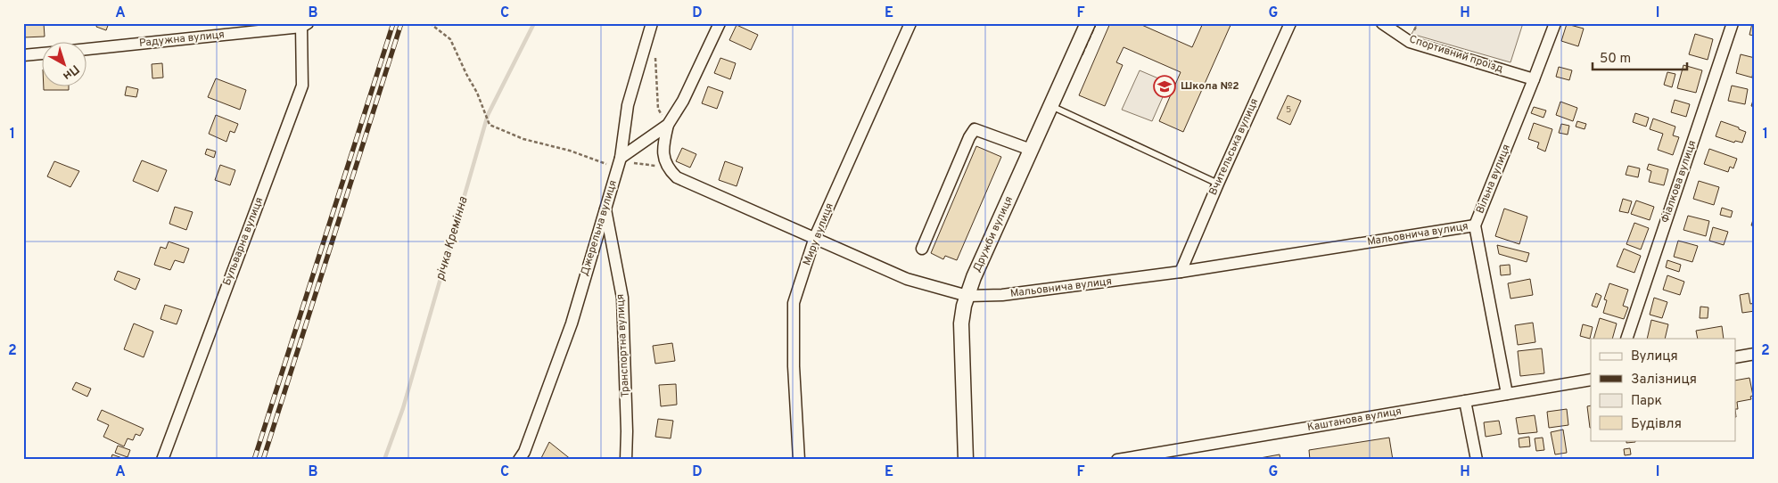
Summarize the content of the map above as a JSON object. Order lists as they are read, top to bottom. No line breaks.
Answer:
{"streets":{"street":["Радужна вулиця","Спортивний проїзд","Вчительська вулиця","Вільна вулиця","Фіалкова вулиця","Джерельна вулиця","Миру вулиця","Дружби вулиця","Мальовнича вулиця","Бульварна вулиця","Транспортна вулиця","Каштанова вулиця"]},"crossings":[["Радужна вулиця","Бульварна вулиця"],["Спортивний проїзд","Вільна вулиця"],["Вчительська вулиця","Мальовнича вулиця"],["Вільна вулиця","Мальовнича вулиця"],["Вільна вулиця","Каштанова вулиця"],["Джерельна вулиця","Транспортна вулиця"],["Миру вулиця","Мальовнича вулиця"],["Дружби вулиця","Мальовнича вулиця"]],"water":["річка Кремінна"],"places":{"school or university":["Школа №2"]},"house_numbers":["5"],"legend":["Вулиця","Залізниця","Парк","Будівля"],"scale_bar":"50 m","north":"bottom right","grid":{"columns":["A","B","C","D","E","F","G","H","I"],"rows":["1","2"]}}
